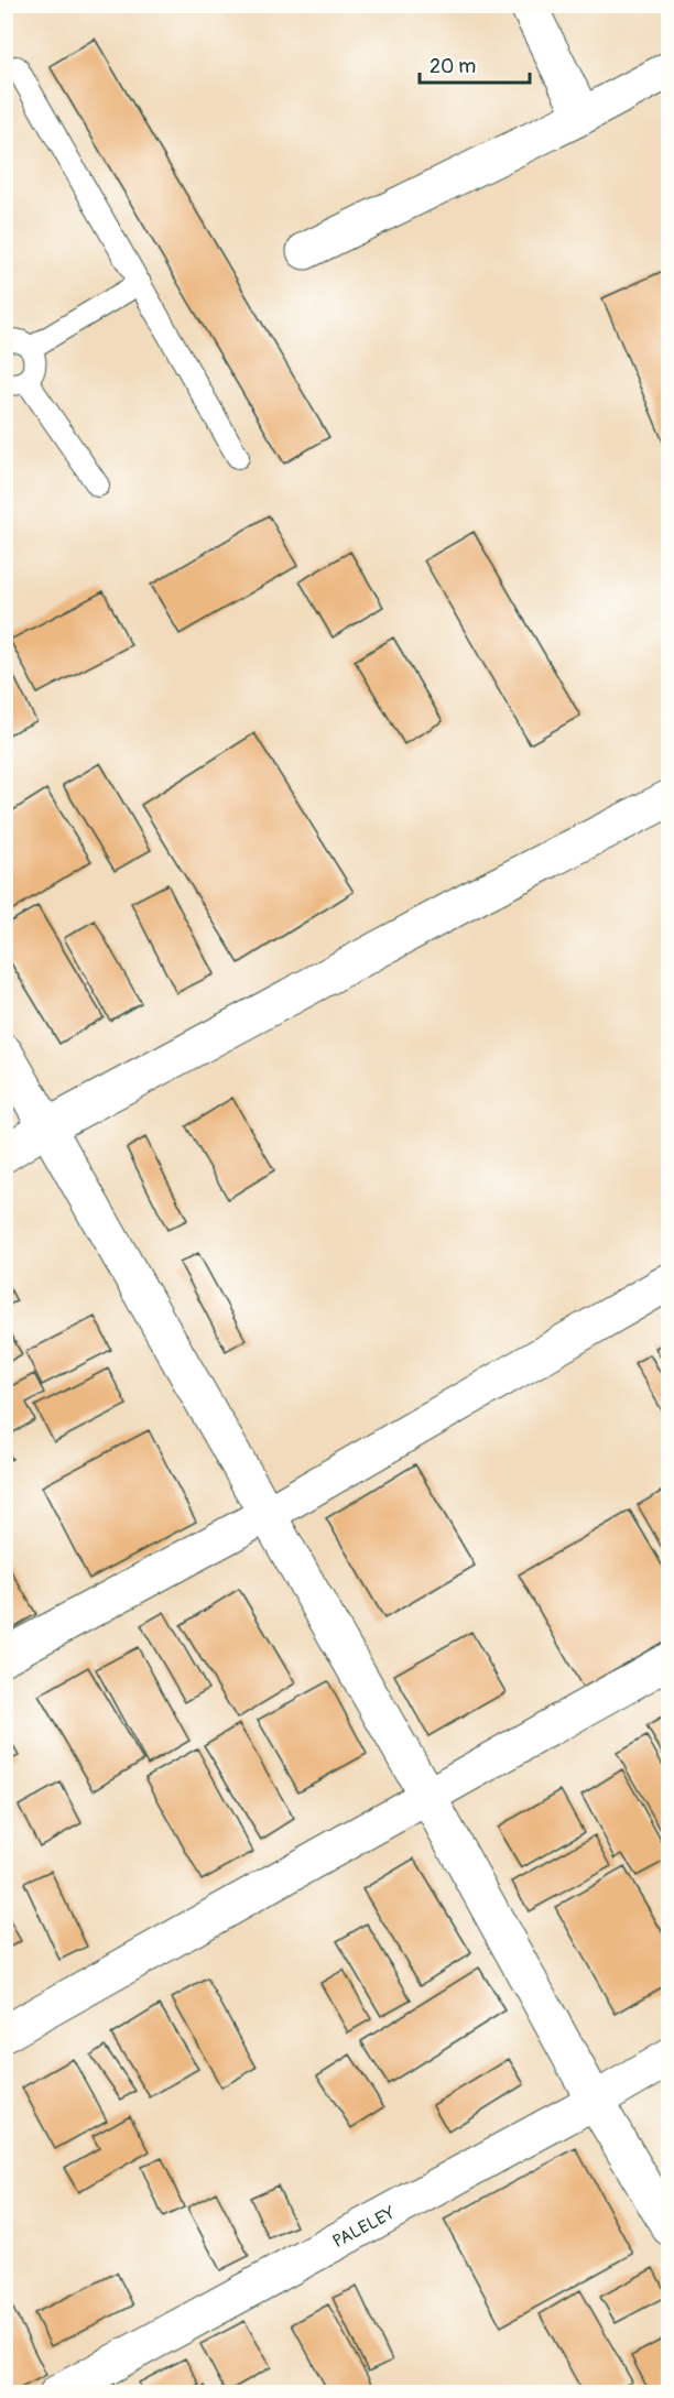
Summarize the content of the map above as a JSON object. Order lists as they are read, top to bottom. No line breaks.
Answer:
{"streets":{"street":["PALELEY"]},"scale_bar":"20 m"}
